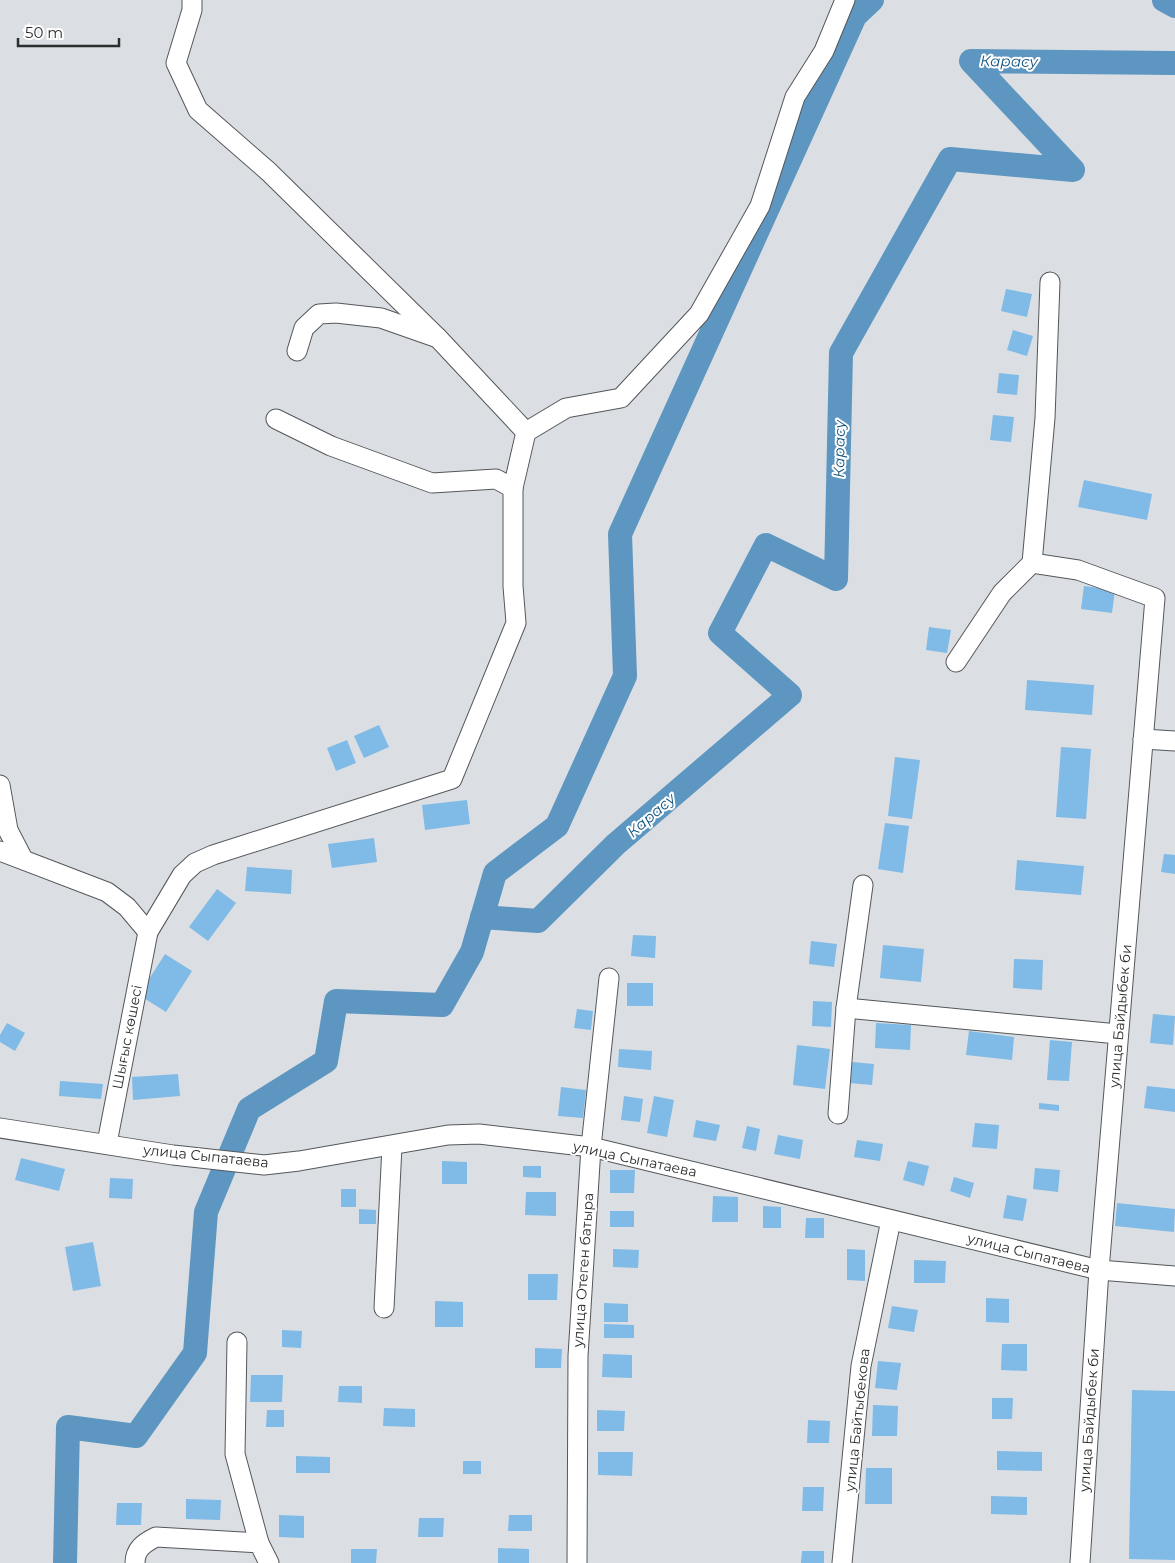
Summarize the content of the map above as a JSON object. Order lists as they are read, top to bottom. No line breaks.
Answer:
{"streets":{"street":["улица Байдыбек би","Шығыс көшесі","улица Сыпатаева","улица Отеген батыра","улица Байтыбекова"]},"crossings":[["улица Байдыбек би","улица Сыпатаева"],["Шығыс көшесі","улица Сыпатаева"],["улица Сыпатаева","улица Отеген батыра"],["улица Сыпатаева","улица Байтыбекова"]],"water":["Карасу"],"scale_bar":"50 m"}
